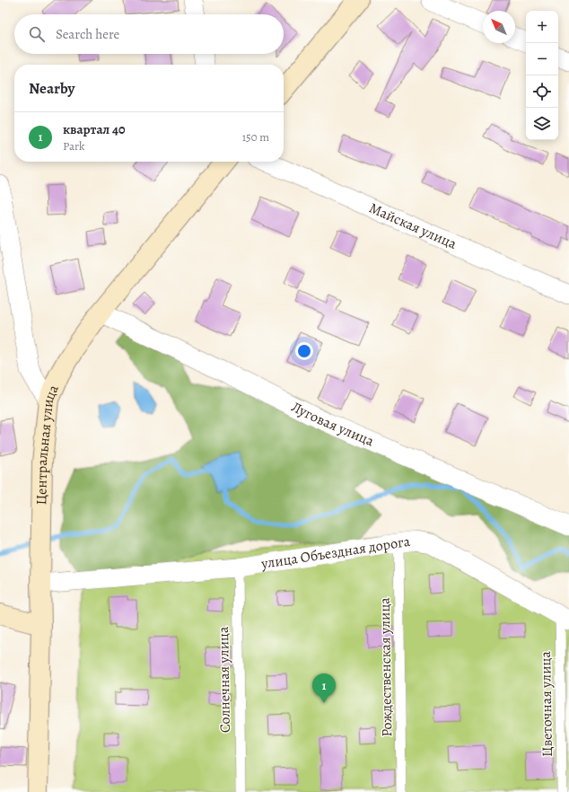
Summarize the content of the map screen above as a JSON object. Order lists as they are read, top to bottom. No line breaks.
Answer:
{"streets":{"street":["Майская улица","Луговая улица","Центральная улица","улица Объездная дорога"],"lane":["Рождественская улица","Солнечная улица","Цветочная улица"]},"crossings":[["Луговая улица","Центральная улица"],["Центральная улица","улица Объездная дорога"],["улица Объездная дорога","Рождественская улица"],["улица Объездная дорога","Солнечная улица"],["улица Объездная дорога","Цветочная улица"]],"north":"top left","page":{"map_buttons":["+","−"],"search":"Search here","heading":"Nearby","list":[{"mark":"1","name":"квартал 40","note":"Park","value":"150 m"}],"pins":"1"}}
